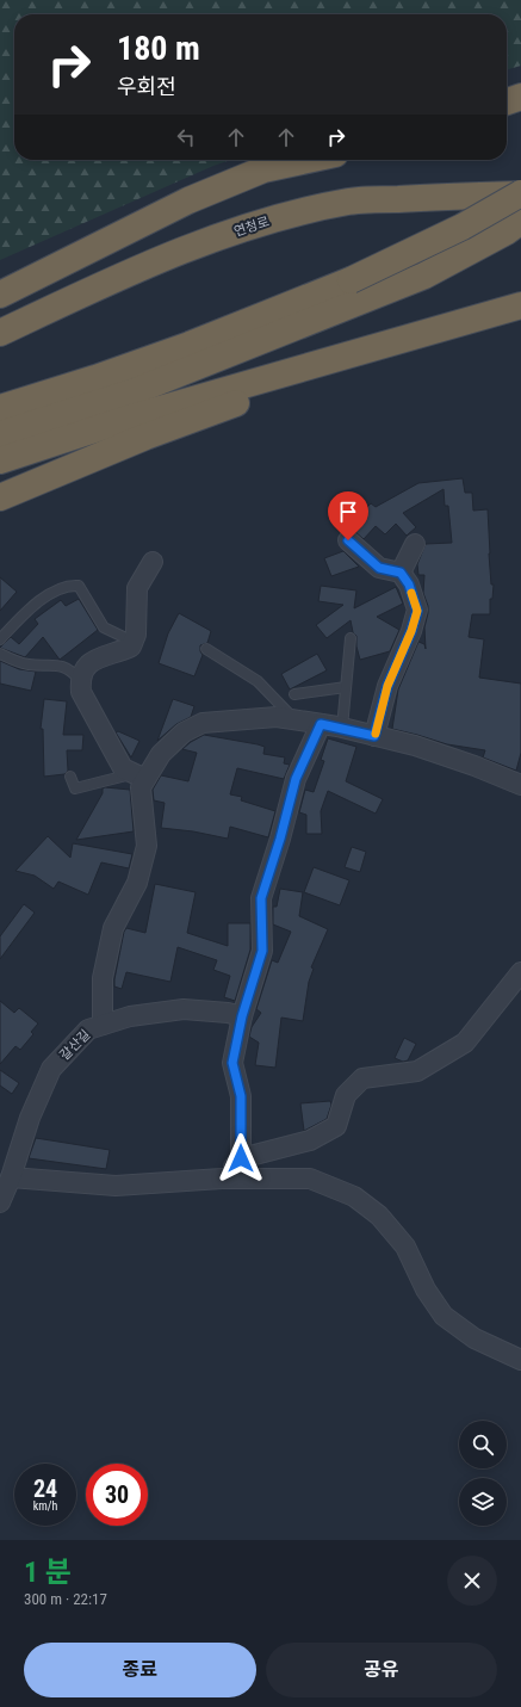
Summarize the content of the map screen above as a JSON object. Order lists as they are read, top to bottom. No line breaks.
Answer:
{"streets":{"highway":["연청로"],"street":["갈산길"]},"page":{"turn":["180 m","우회전"],"speed":"24 km/h","limit":"30","heading":["1 분","300 m · 22:17"],"buttons":["종료","공유"]}}
